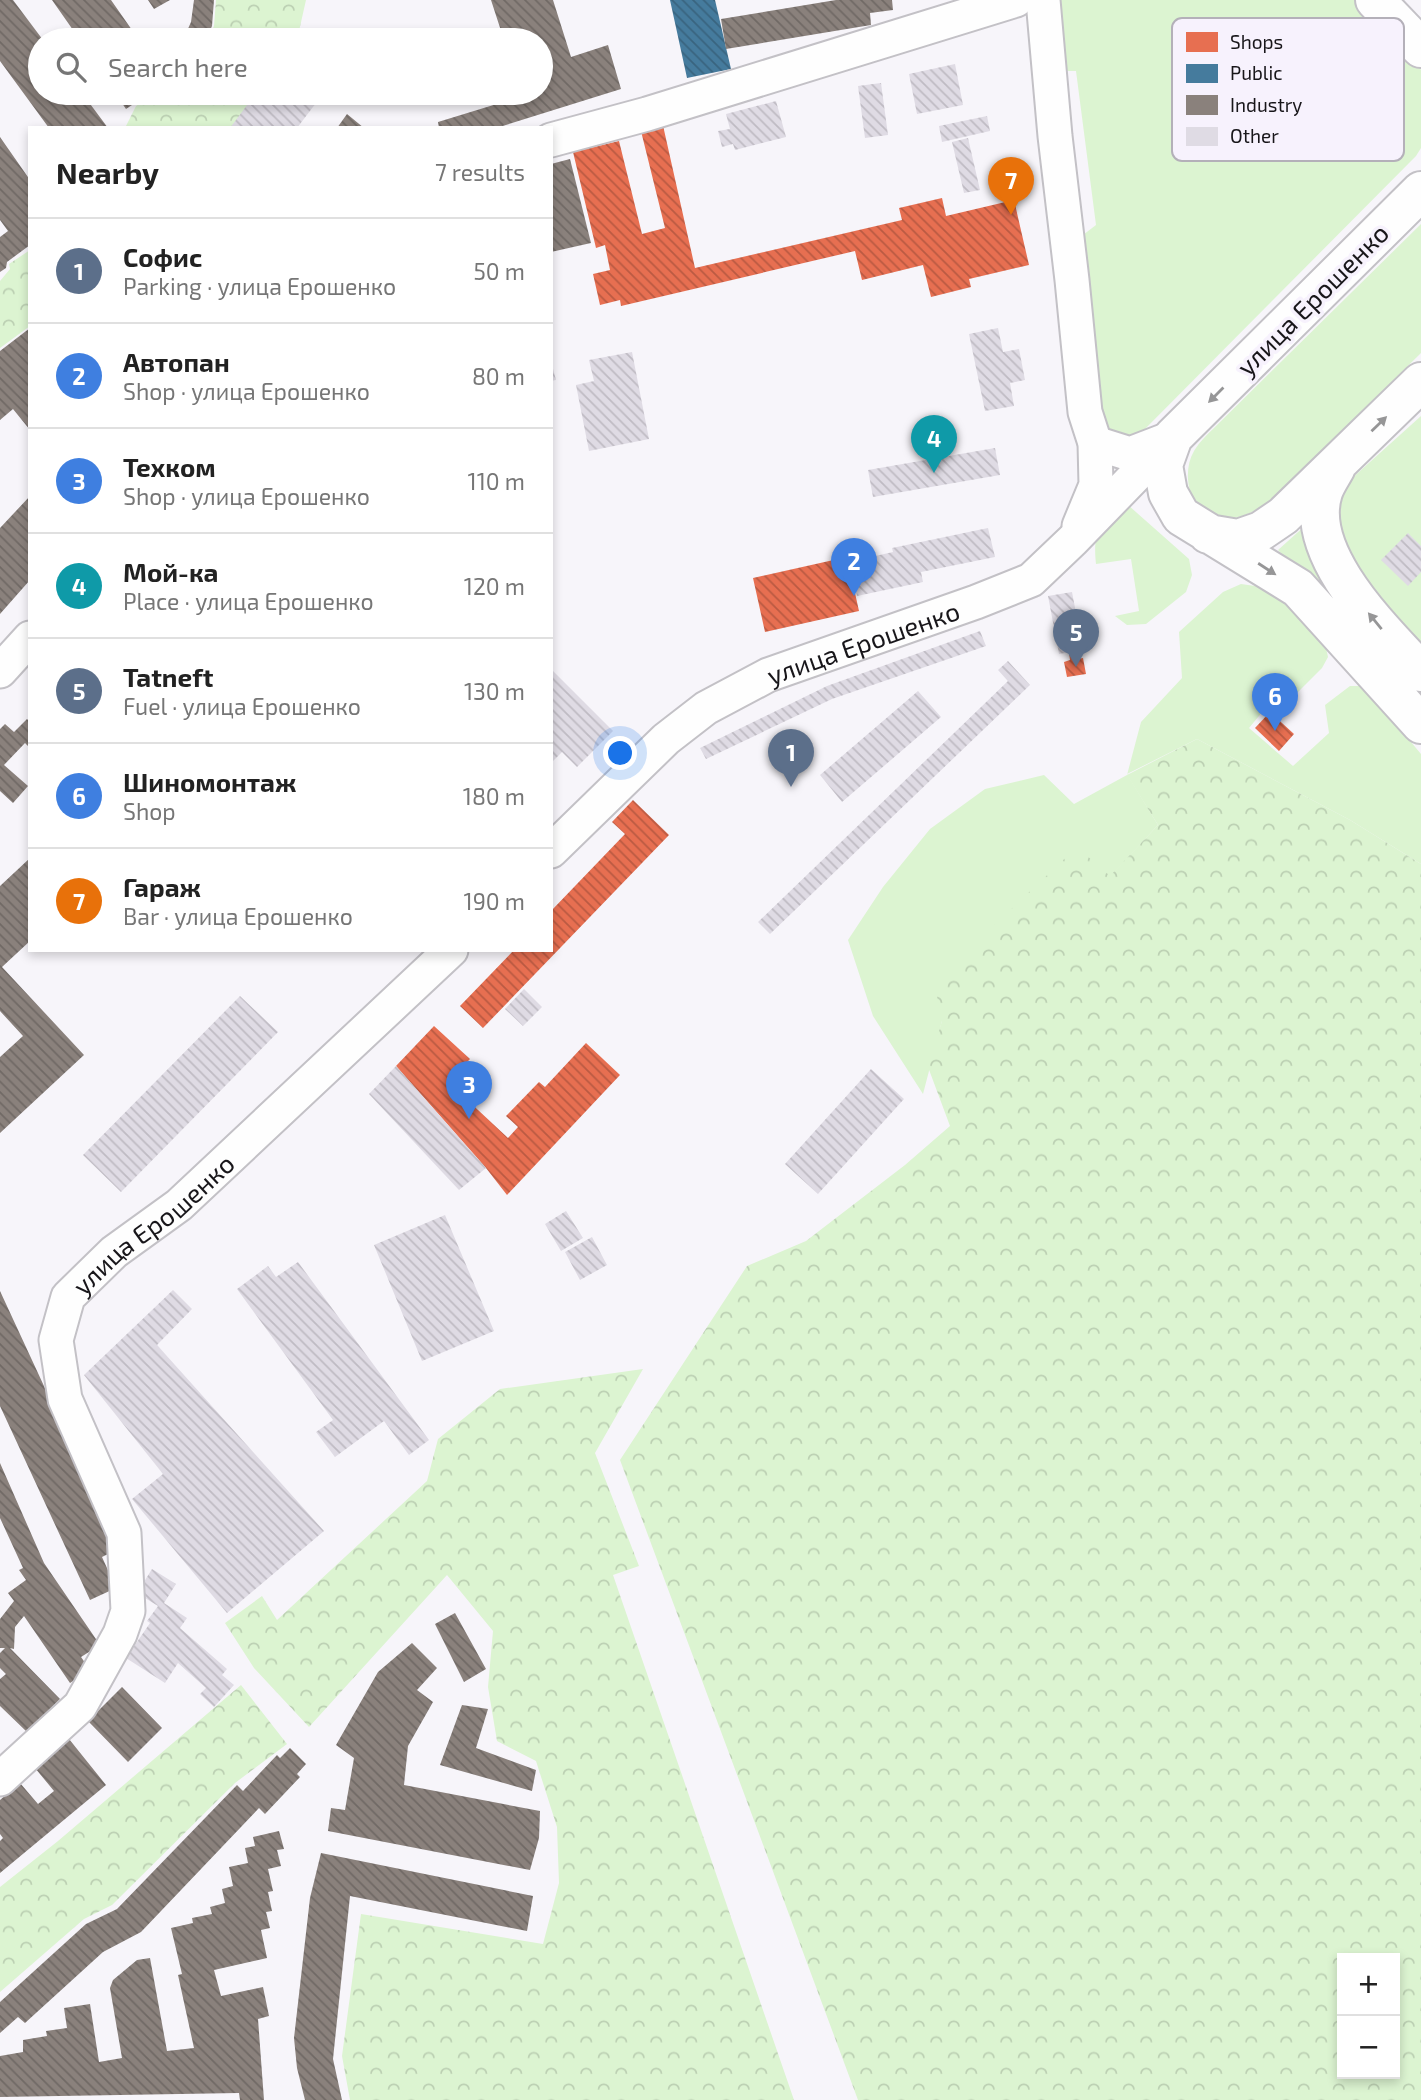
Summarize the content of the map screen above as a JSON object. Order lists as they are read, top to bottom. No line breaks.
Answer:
{"streets":{"main road":["улица Ерошенко"]},"legend":["Shops","Public","Industry","Other"],"page":{"search":"Search here","heading":["Nearby","7 results"],"pins":["7","4","2","5","6","1","3"],"list":[{"mark":"1","name":"Софис","note":"Parking · улица Ерошенко","value":"50 m"},{"mark":"2","name":"Автопан","note":"Shop · улица Ерошенко","value":"80 m"},{"mark":"3","name":"Техком","note":"Shop · улица Ерошенко","value":"110 m"},{"mark":"4","name":"Мой-ка","note":"Place · улица Ерошенко","value":"120 m"},{"mark":"5","name":"Tatneft","note":"Fuel · улица Ерошенко","value":"130 m"},{"mark":"6","name":"Шиномонтаж","note":"Shop","value":"180 m"},{"mark":"7","name":"Гараж","note":"Bar · улица Ерошенко","value":"190 m"}],"map_buttons":["+","−"]}}
